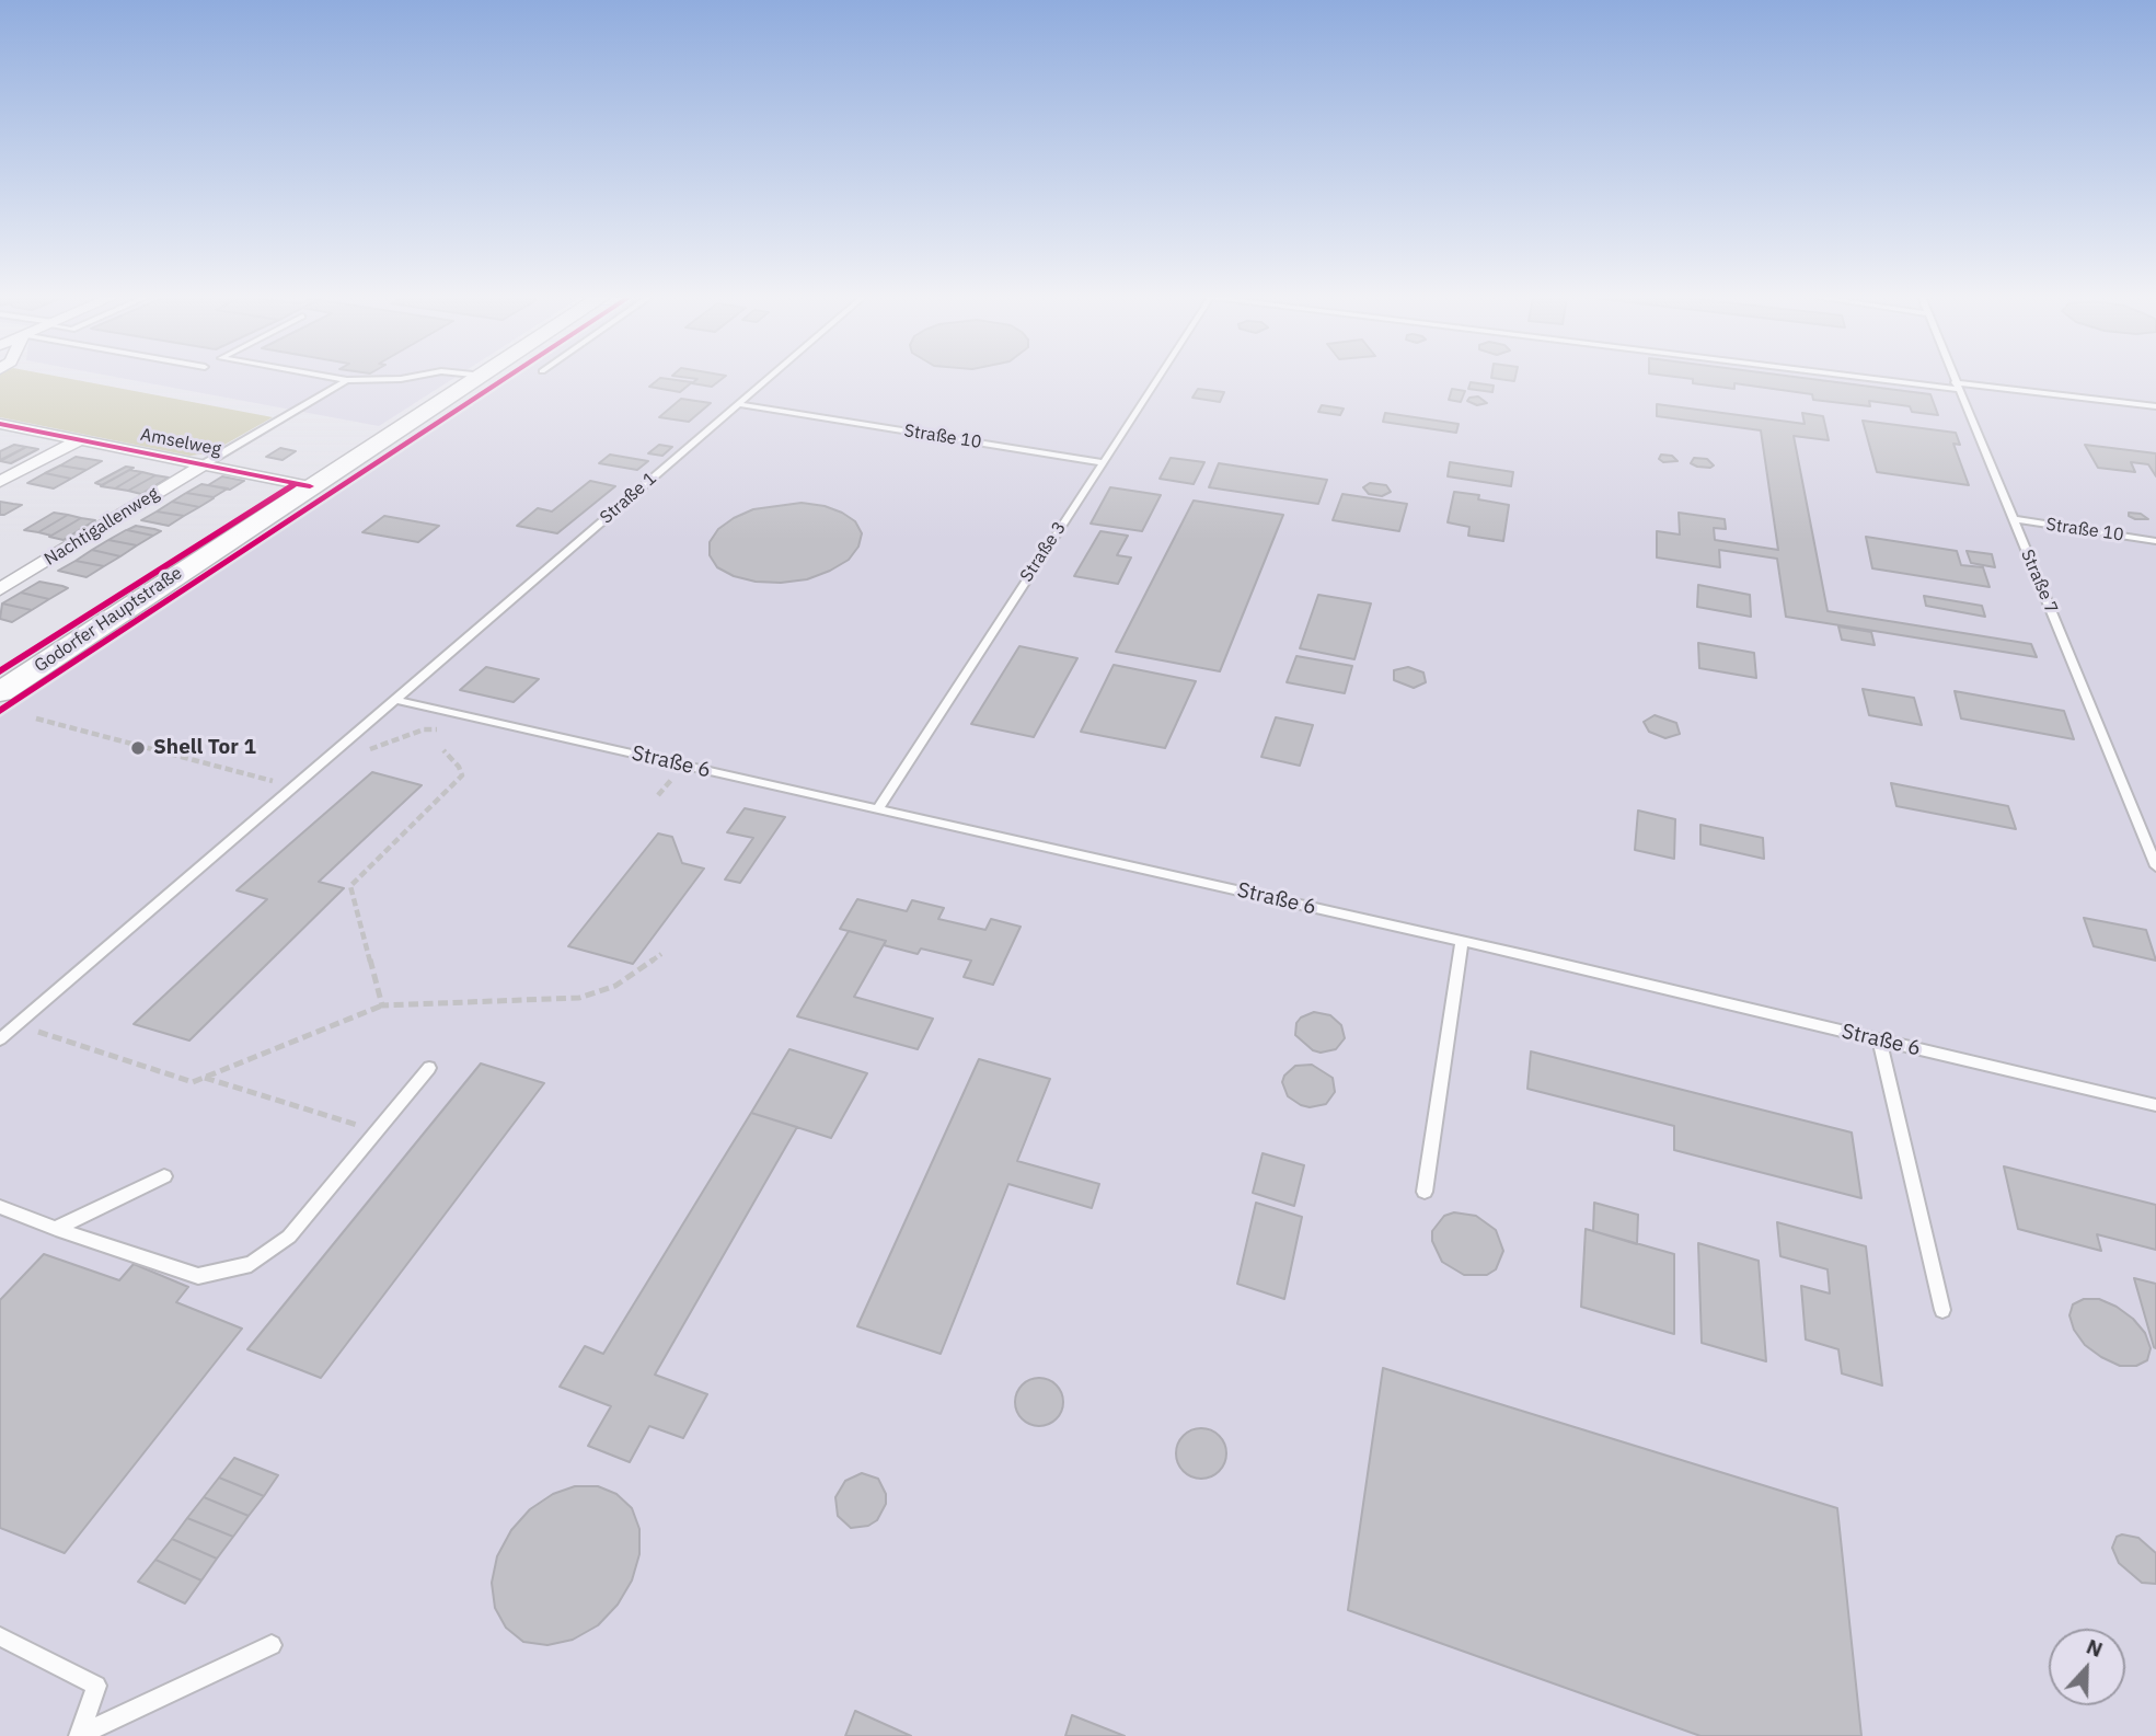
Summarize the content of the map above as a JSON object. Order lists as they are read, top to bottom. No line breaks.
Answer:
{"streets":{"main road":["Godorfer Hauptstraße"],"street":["Amselweg","Nachtigallenweg"],"lane":["Straße 10","Straße 1","Straße 3","Straße 7","Straße 6"]},"crossings":[["Straße 10","Straße 1"],["Straße 10","Straße 3"],["Straße 10","Straße 7"],["Amselweg","Nachtigallenweg"],["Amselweg","Godorfer Hauptstraße"],["Straße 1","Straße 6"],["Straße 3","Straße 6"]],"places":["Shell Tor 1"],"north":"top"}
